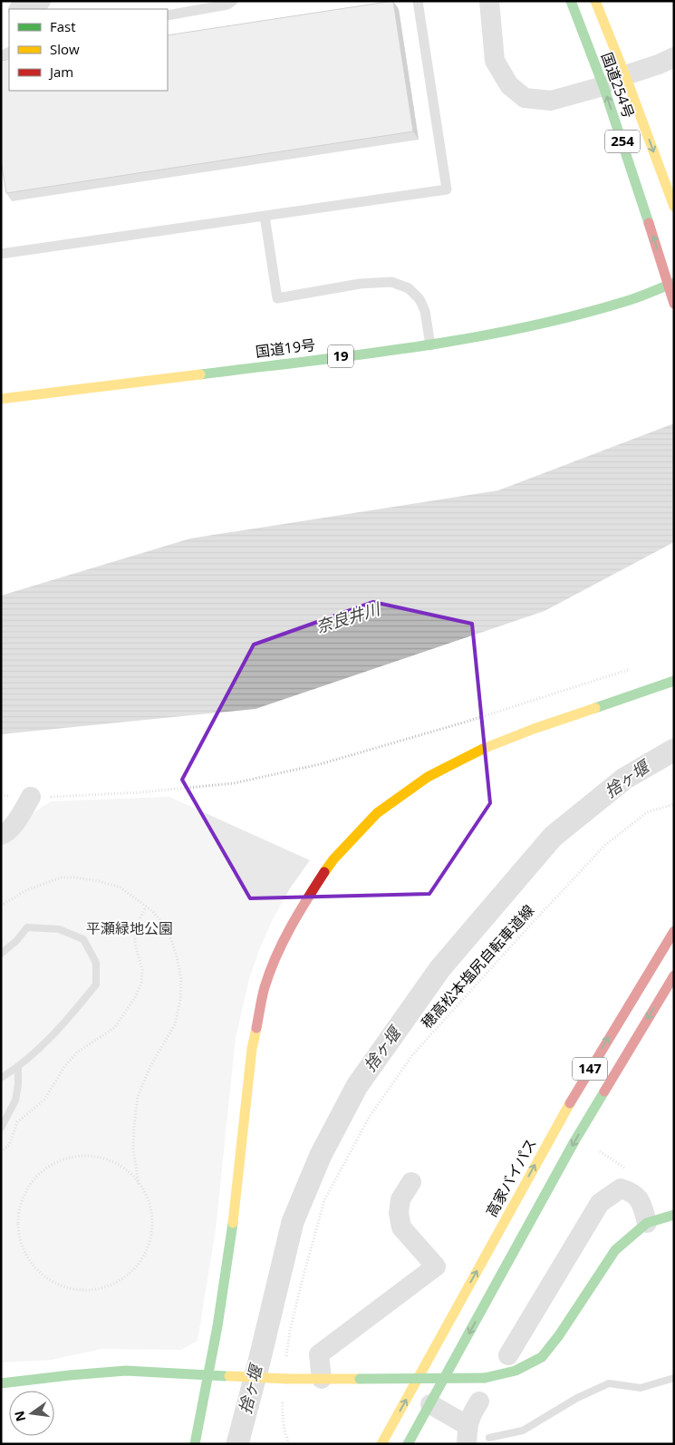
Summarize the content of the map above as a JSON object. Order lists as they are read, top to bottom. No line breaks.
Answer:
{"streets":{"main road":["国道254号","254","国道19号","19","147","高家バイパス"],"path":["穂高松本塩尻自転車道線"]},"crossings":[["国道254号","国道19号"]],"water":["奈良井川","捨ヶ堰"],"parks":["平瀬緑地公園"],"legend":["Fast","Slow","Jam"],"north":"left"}
